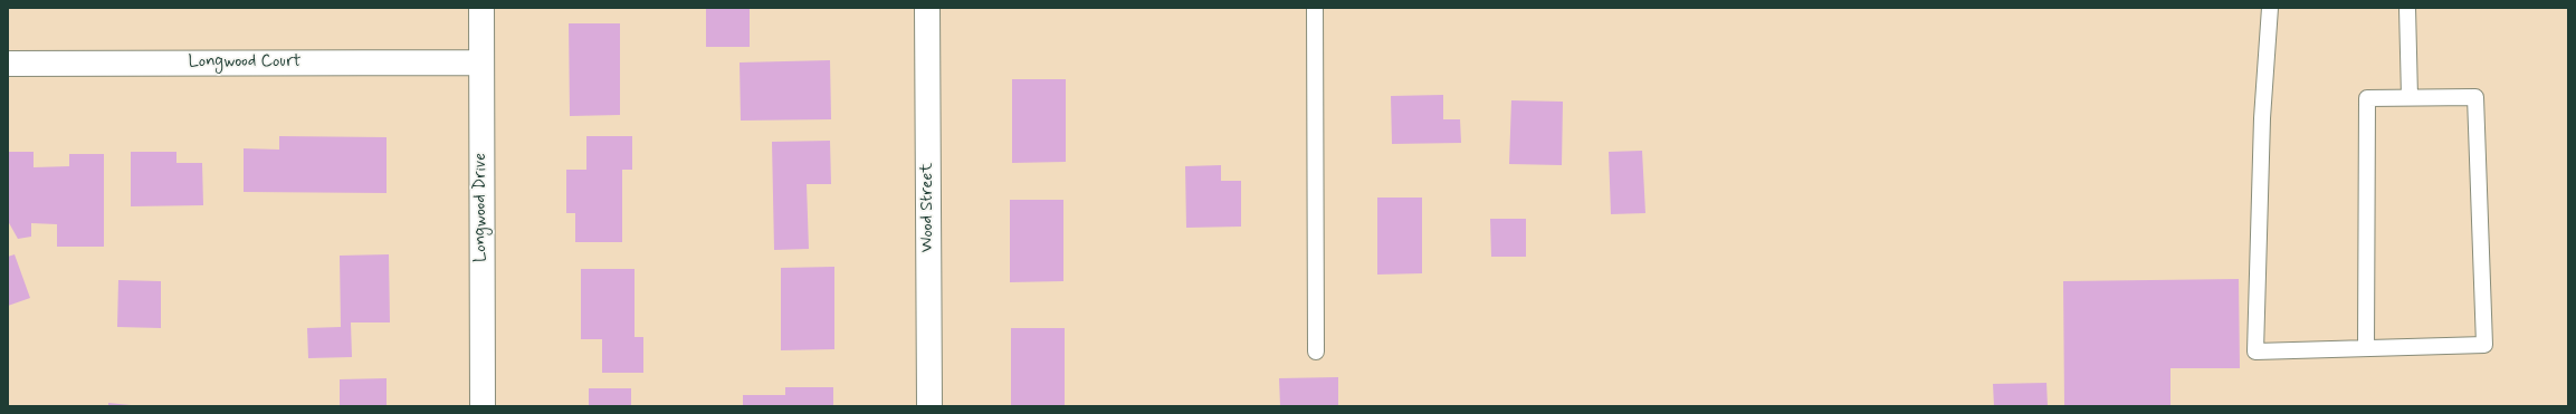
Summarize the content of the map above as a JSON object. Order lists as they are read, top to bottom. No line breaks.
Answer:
{"streets":{"street":["Longwood Court","Longwood Drive","Wood Street"]},"crossings":[["Longwood Court","Longwood Drive"]]}
